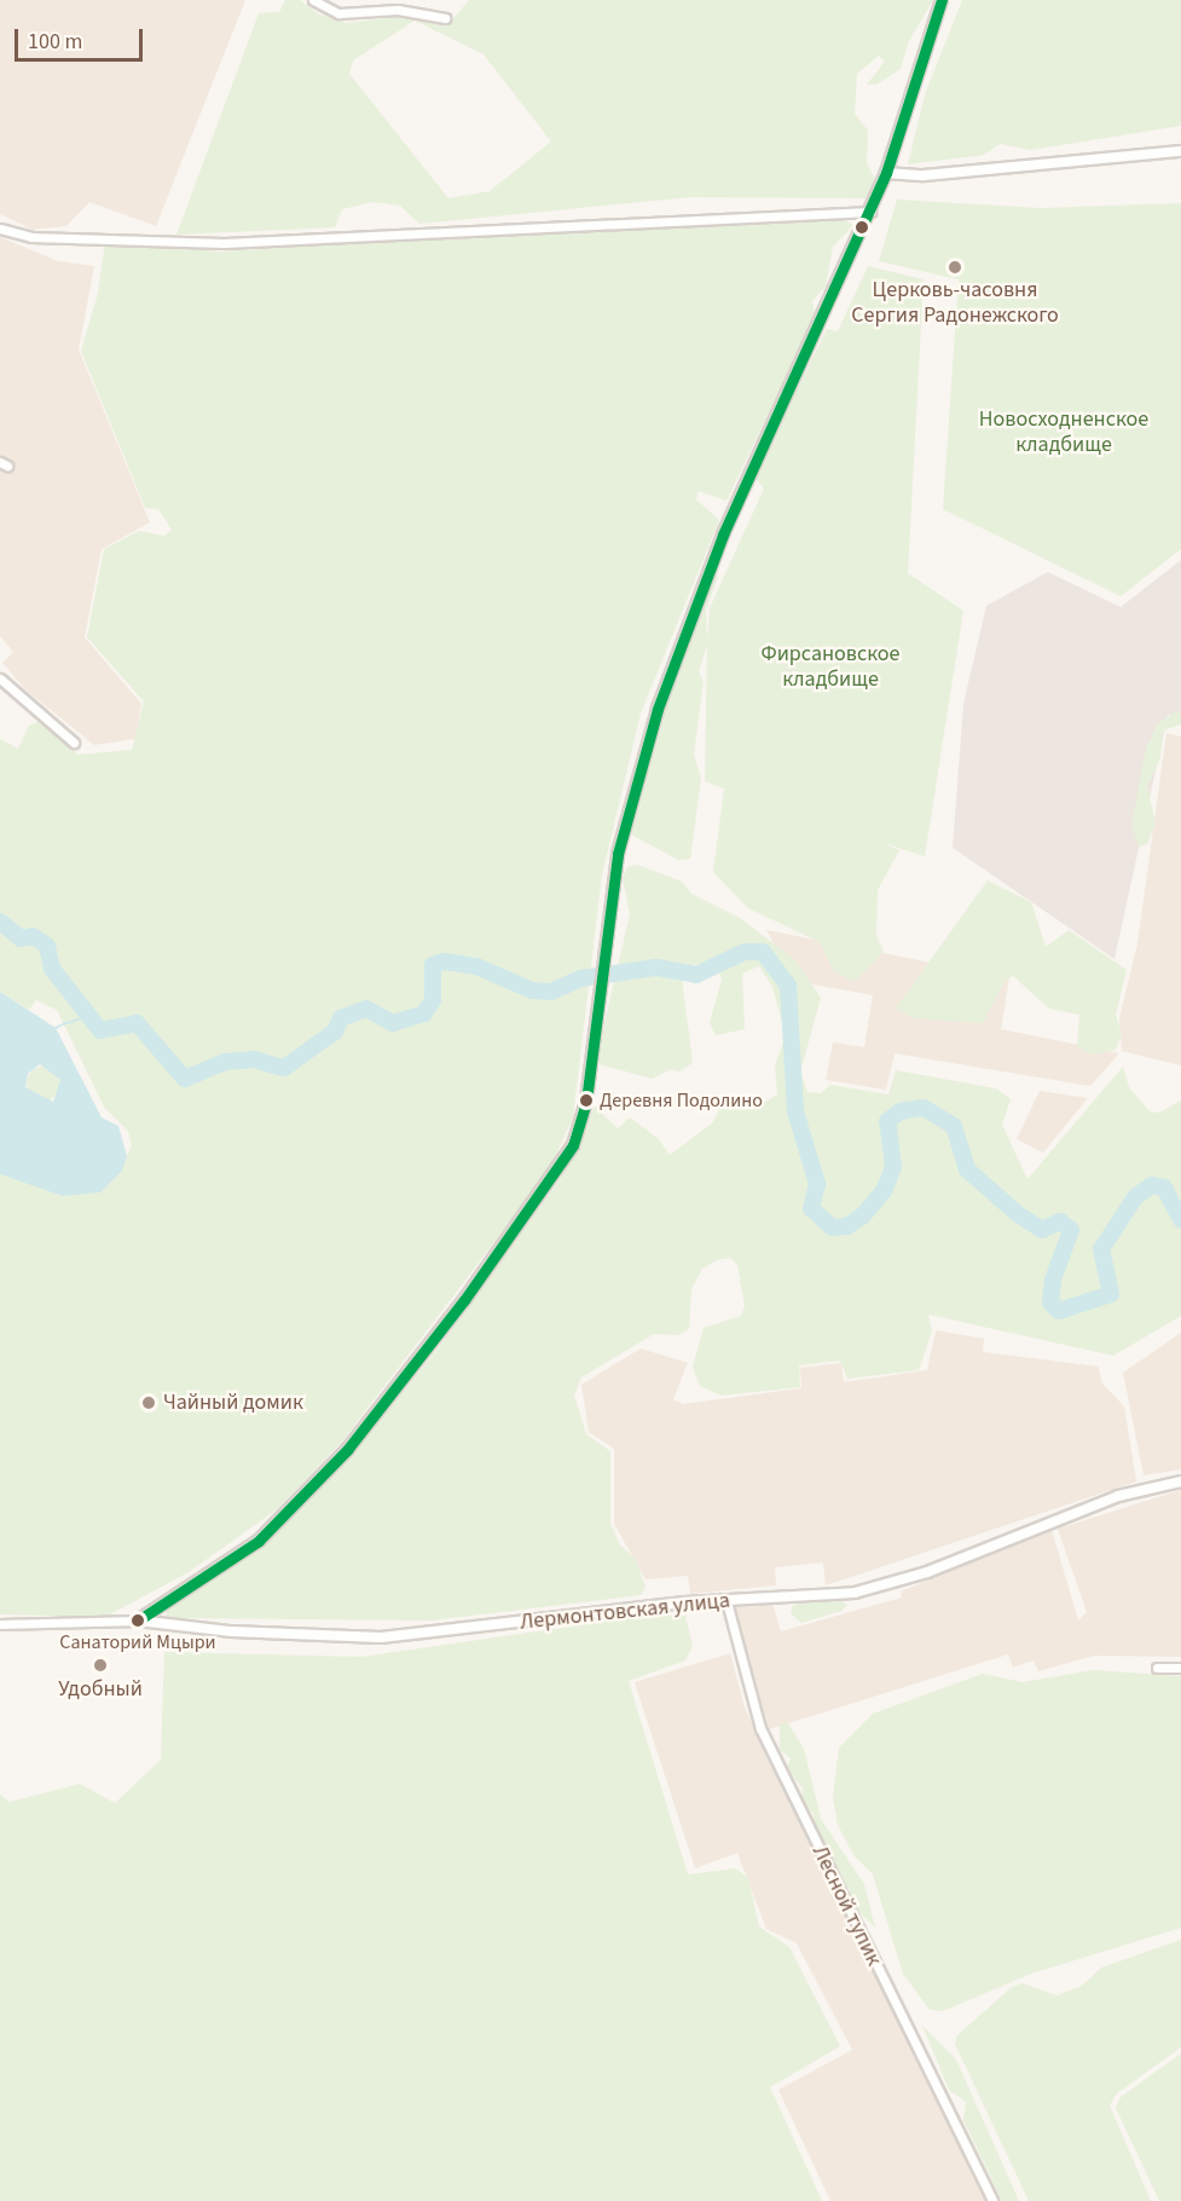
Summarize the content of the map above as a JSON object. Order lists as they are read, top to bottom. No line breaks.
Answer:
{"streets":{"street":["Лермонтовская улица","Лесной тупик"]},"crossings":[["Лермонтовская улица","Лесной тупик"]],"parks":["Новосходненское кладбище","Фирсановское кладбище"],"places":["Церковь-часовня Сергия Радонежского","Деревня Подолино","Чайный домик","Санаторий Мцыри","Удобный"],"scale_bar":"100 m"}
